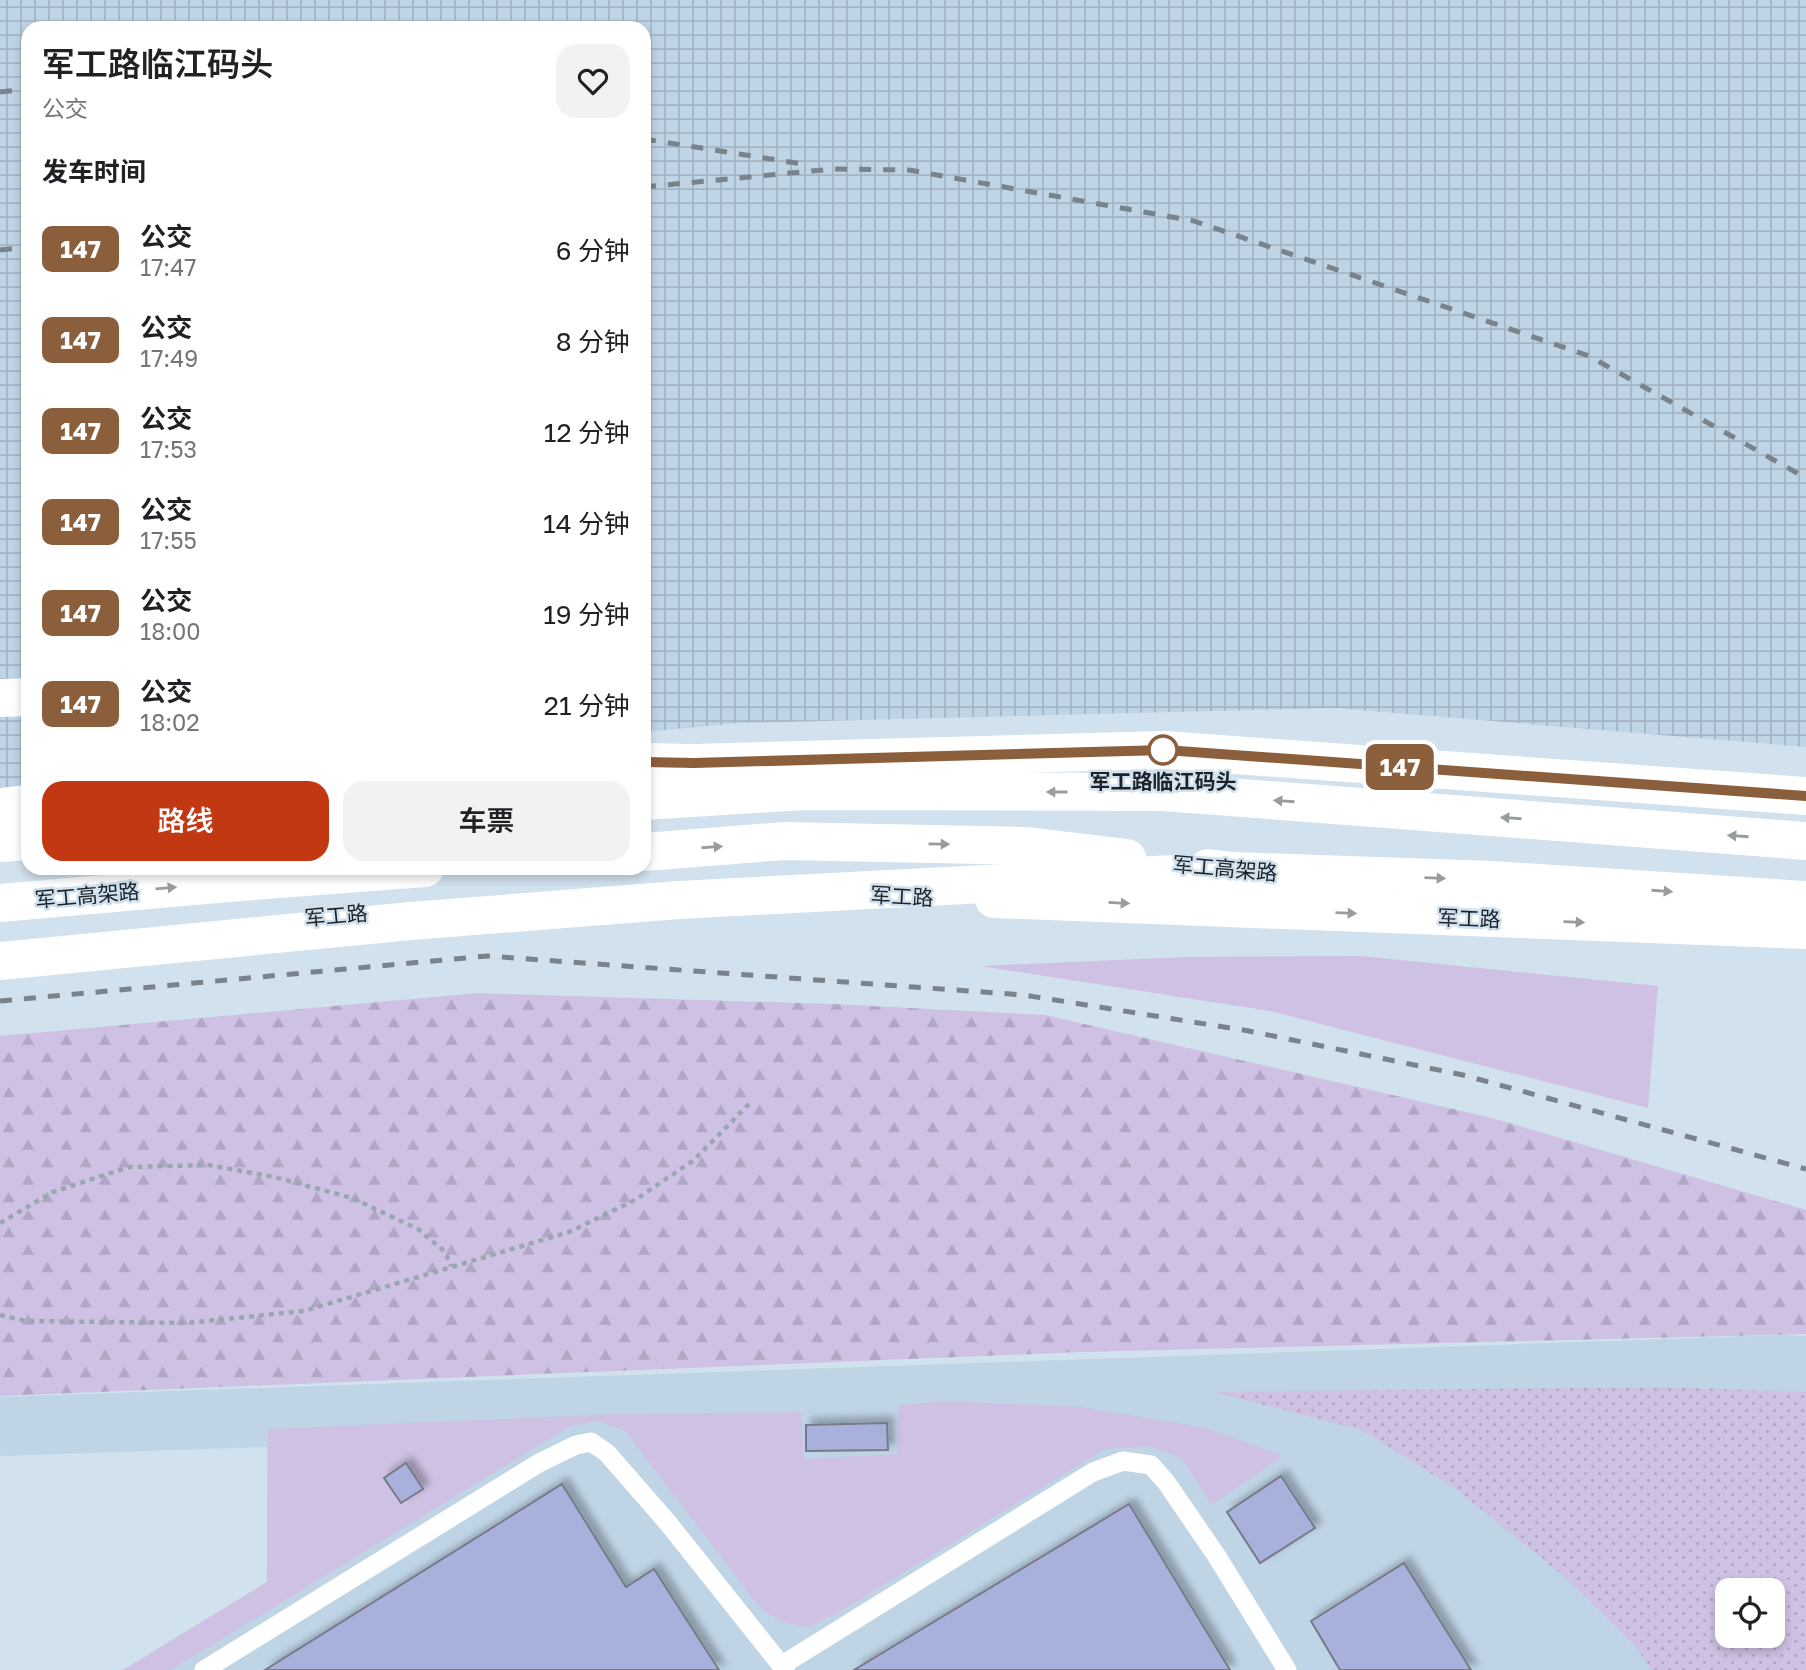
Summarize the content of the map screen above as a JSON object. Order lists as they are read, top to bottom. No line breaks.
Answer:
{"streets":{"main road":["军工高架路","军工路"]},"places":["军工路临江码头"],"lines":["bus line 147"],"page":{"on_map":"147","heading":[["军工路临江码头","公交"],"发车时间"],"list":[{"mark":"147","name":"公交","note":"17:47","value":"6 分钟"},{"mark":"147","name":"公交","note":"17:49","value":"8 分钟"},{"mark":"147","name":"公交","note":"17:53","value":"12 分钟"},{"mark":"147","name":"公交","note":"17:55","value":"14 分钟"},{"mark":"147","name":"公交","note":"18:00","value":"19 分钟"},{"mark":"147","name":"公交","note":"18:02","value":"21 分钟"}],"buttons":["路线","车票"]}}
